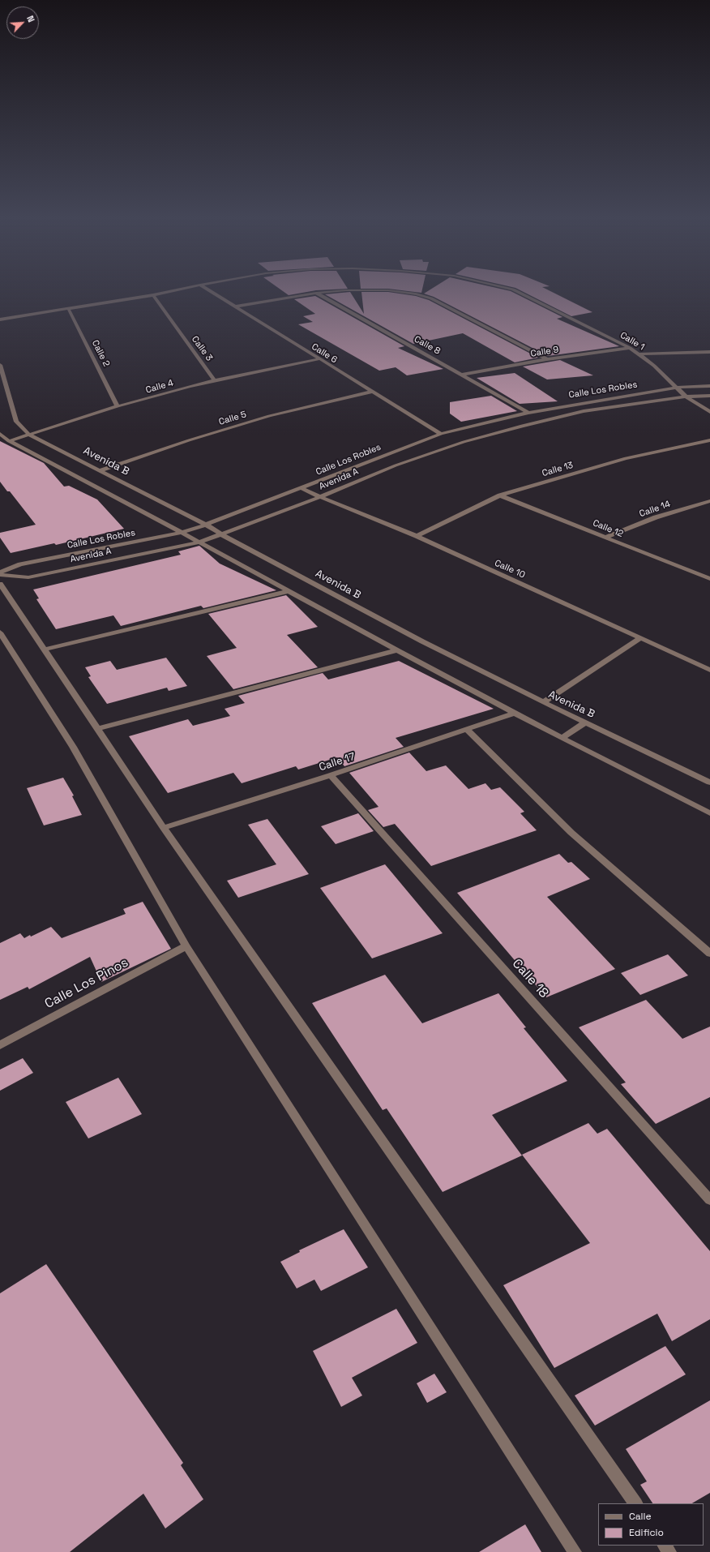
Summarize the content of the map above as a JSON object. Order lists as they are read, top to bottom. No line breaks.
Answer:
{"streets":{"street":["Calle 1","Calle 8","Calle 3","Calle 9","Calle 2","Calle 6","Calle 4","Calle Los Robles","Calle 5","Avenida B","Calle 13","Avenida A","Calle 14","Calle 12","Calle 10","Calle 17","Calle 18","Calle Los Pinos"]},"crossings":[["Calle 1","Calle 3"],["Calle 1","Calle 9"],["Calle 1","Calle 2"],["Calle 1","Calle Los Robles"],["Calle 1","Avenida A"],["Calle 8","Calle 9"],["Calle 8","Calle Los Robles"],["Calle 3","Calle 4"],["Calle 2","Calle 4"],["Calle 6","Calle 4"],["Calle 6","Calle Los Robles"],["Calle 6","Calle 5"],["Calle 4","Avenida B"],["Calle Los Robles","Avenida B"],["Calle Los Robles","Calle 10"],["Calle 5","Avenida B"],["Avenida B","Avenida A"],["Calle 13","Calle 12"],["Calle 13","Calle 10"],["Avenida A","Calle 10"],["Calle 14","Calle 12"],["Calle 17","Calle 18"]],"legend":["Calle","Edificio"],"north":"top right"}
